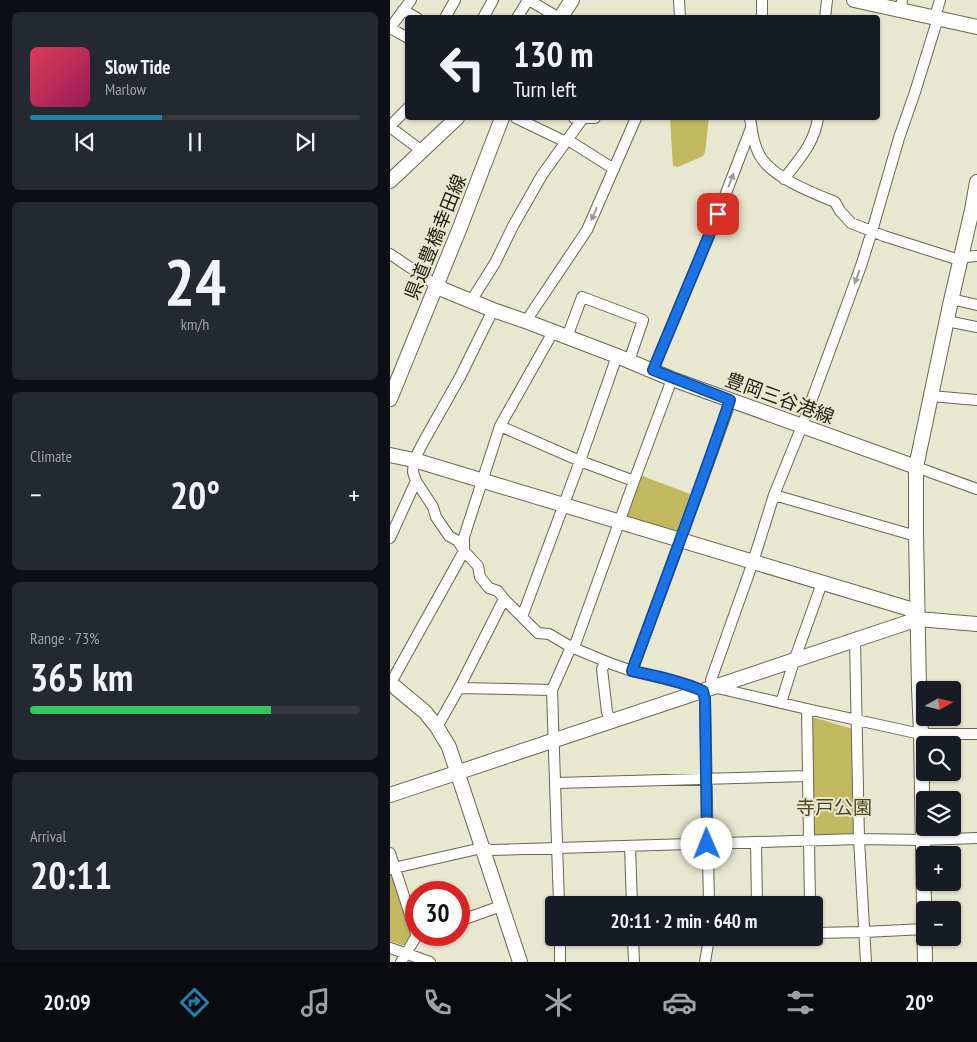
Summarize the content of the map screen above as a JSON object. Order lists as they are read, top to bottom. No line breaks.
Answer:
{"streets":{"street":["県道豊橋幸田線","豊岡三谷港線"]},"crossings":[["県道豊橋幸田線","豊岡三谷港線"]],"parks":["寺戸公園"],"north":"right","page":{"turn":["130 m","Turn left"],"song":["Slow Tide","Marlow"],"tile":[["24","km/h"],"Climate",["Range · 73%","365 km"],["Arrival","20:11"]],"heat":["−","20°","+"],"map_buttons":["+","−"],"limit":"30","trip":"20:11 · 2 min · 640 m","tabs":["20:09","20°"]}}
